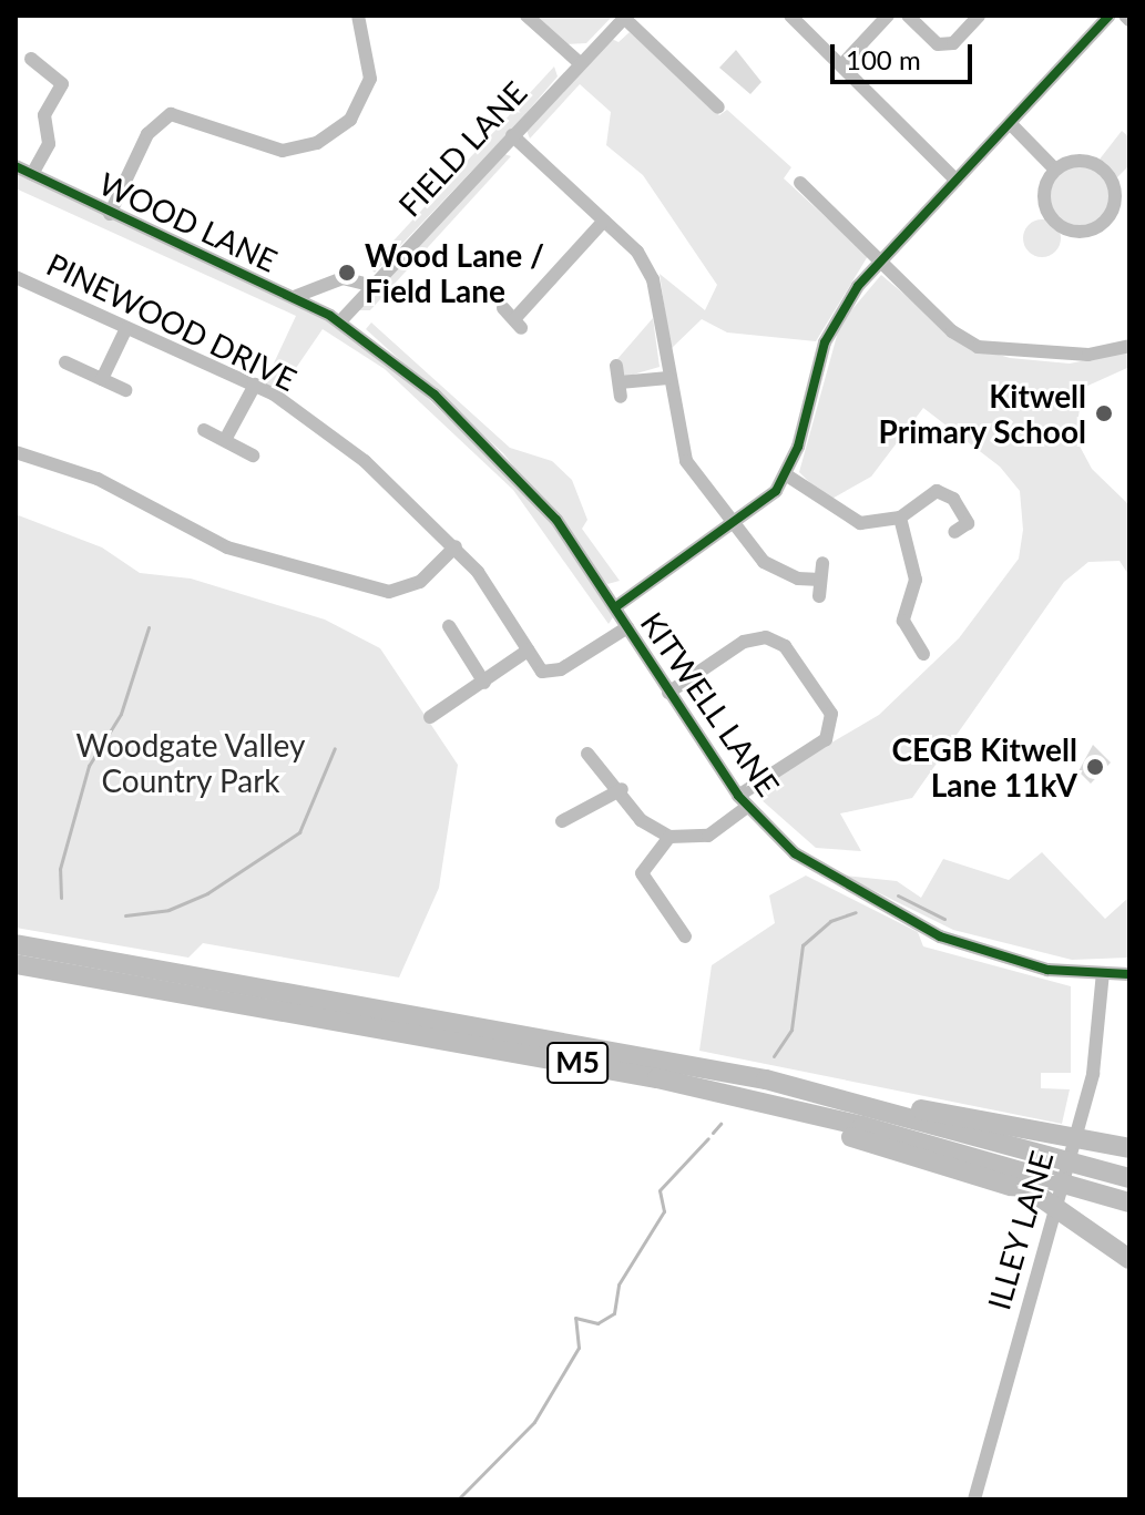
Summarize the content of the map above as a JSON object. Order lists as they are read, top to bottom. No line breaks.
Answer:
{"streets":{"highway":["M5"],"street":["FIELD LANE","WOOD LANE","PINEWOOD DRIVE","KITWELL LANE","ILLEY LANE"]},"crossings":[["FIELD LANE","WOOD LANE"],["FIELD LANE","KITWELL LANE"],["WOOD LANE","KITWELL LANE"],["PINEWOOD DRIVE","KITWELL LANE"],["KITWELL LANE","ILLEY LANE"]],"parks":["Woodgate Valley Country Park"],"places":["Wood Lane / Field Lane","Kitwell Primary School","CEGB Kitwell Lane 11kV"],"scale_bar":"100 m"}
